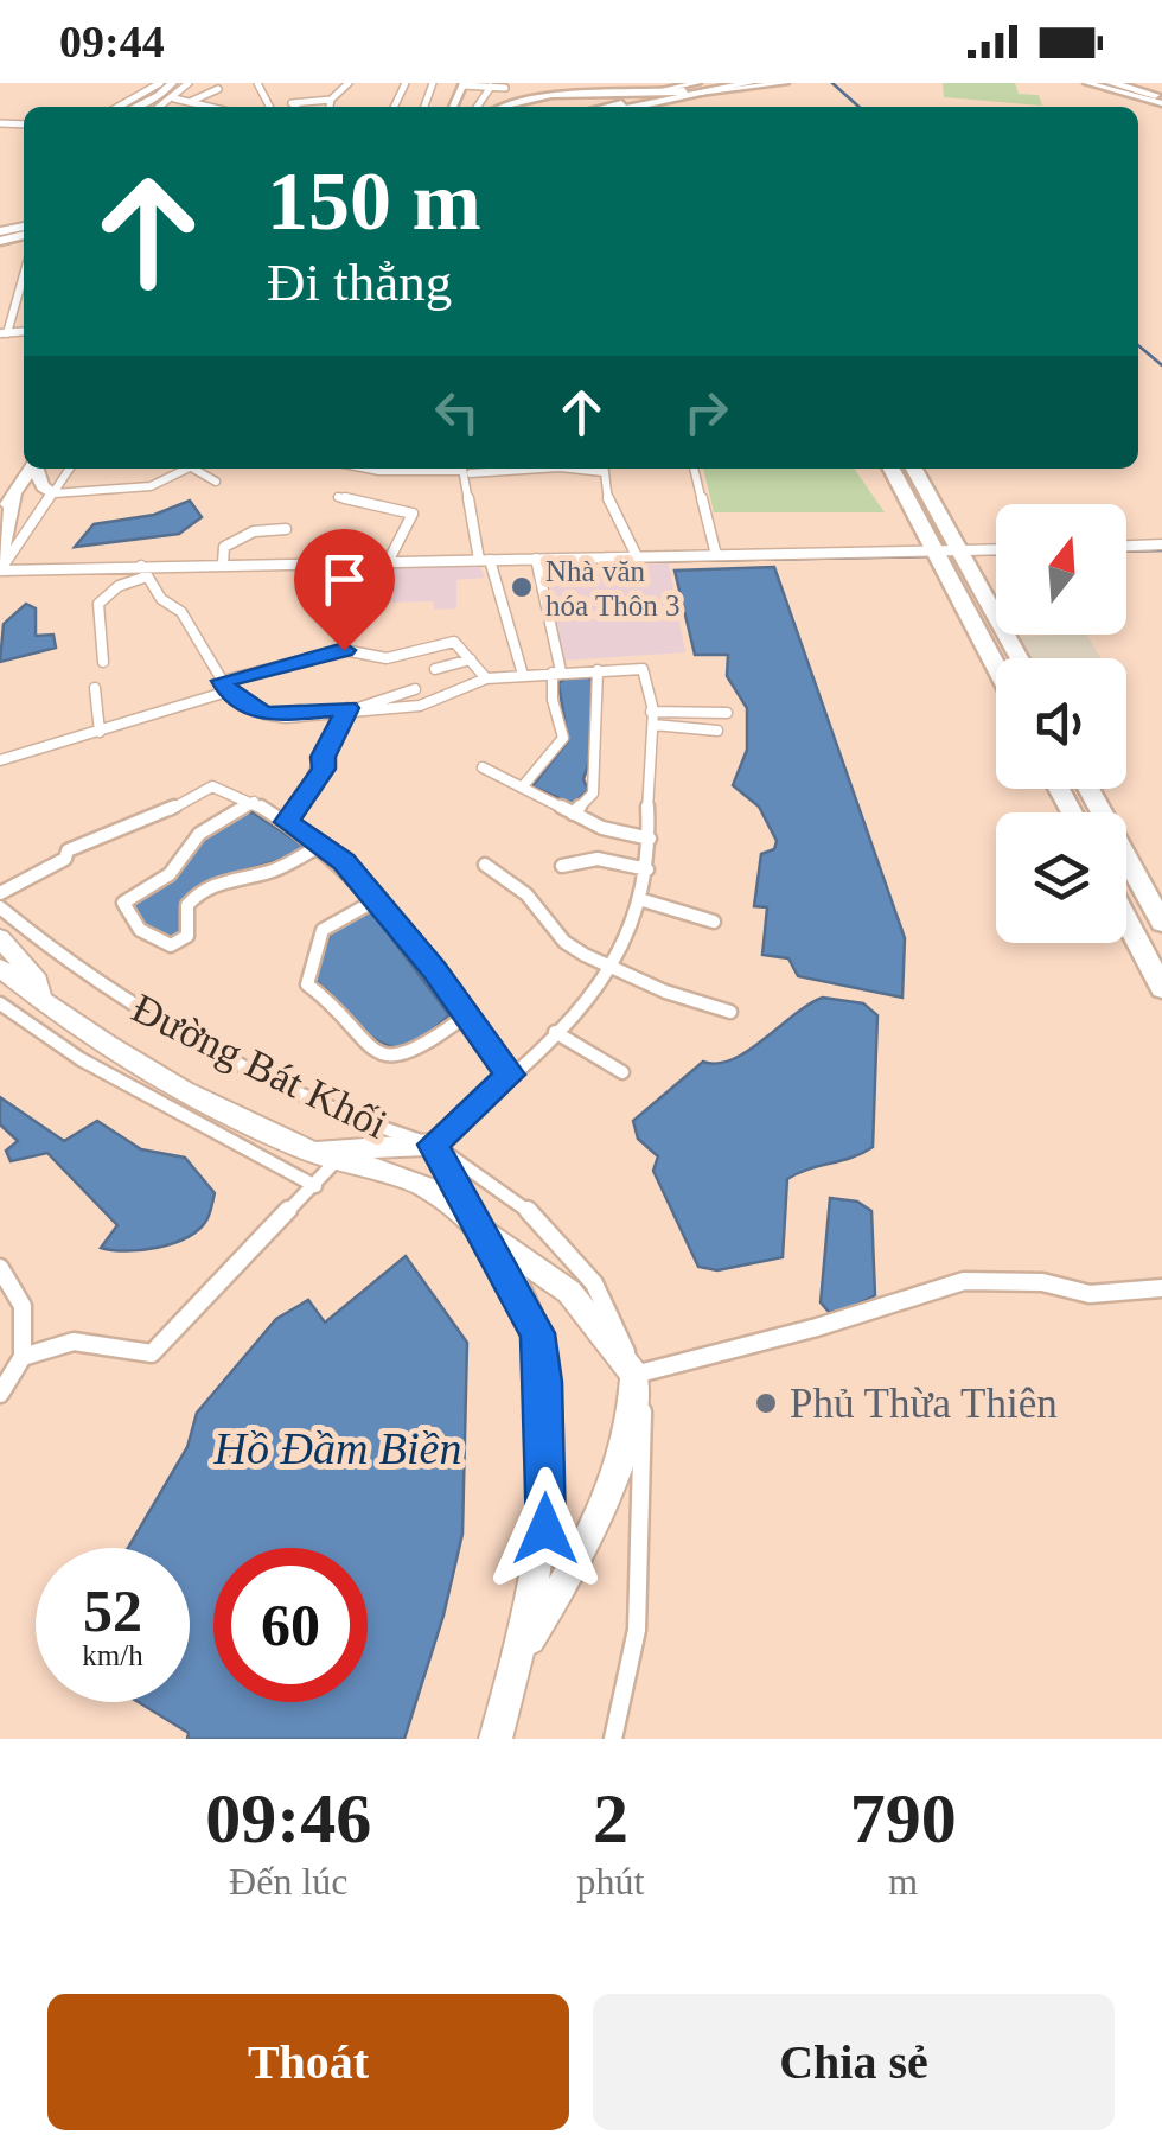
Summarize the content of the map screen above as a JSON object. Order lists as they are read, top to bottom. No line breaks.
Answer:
{"streets":{"street":["Đường Bát Khối"]},"water":["Hồ Đầm Biền"],"places":["Nhà văn hóa Thôn 3","Phủ Thừa Thiên"],"north":"top","page":{"status":"09:44","turn":["150 m","Đi thẳng"],"speed":"52 km/h","limit":"60","eta":["09:46","Đến lúc","2","phút","790","m"],"buttons":["Thoát","Chia sẻ"]}}
